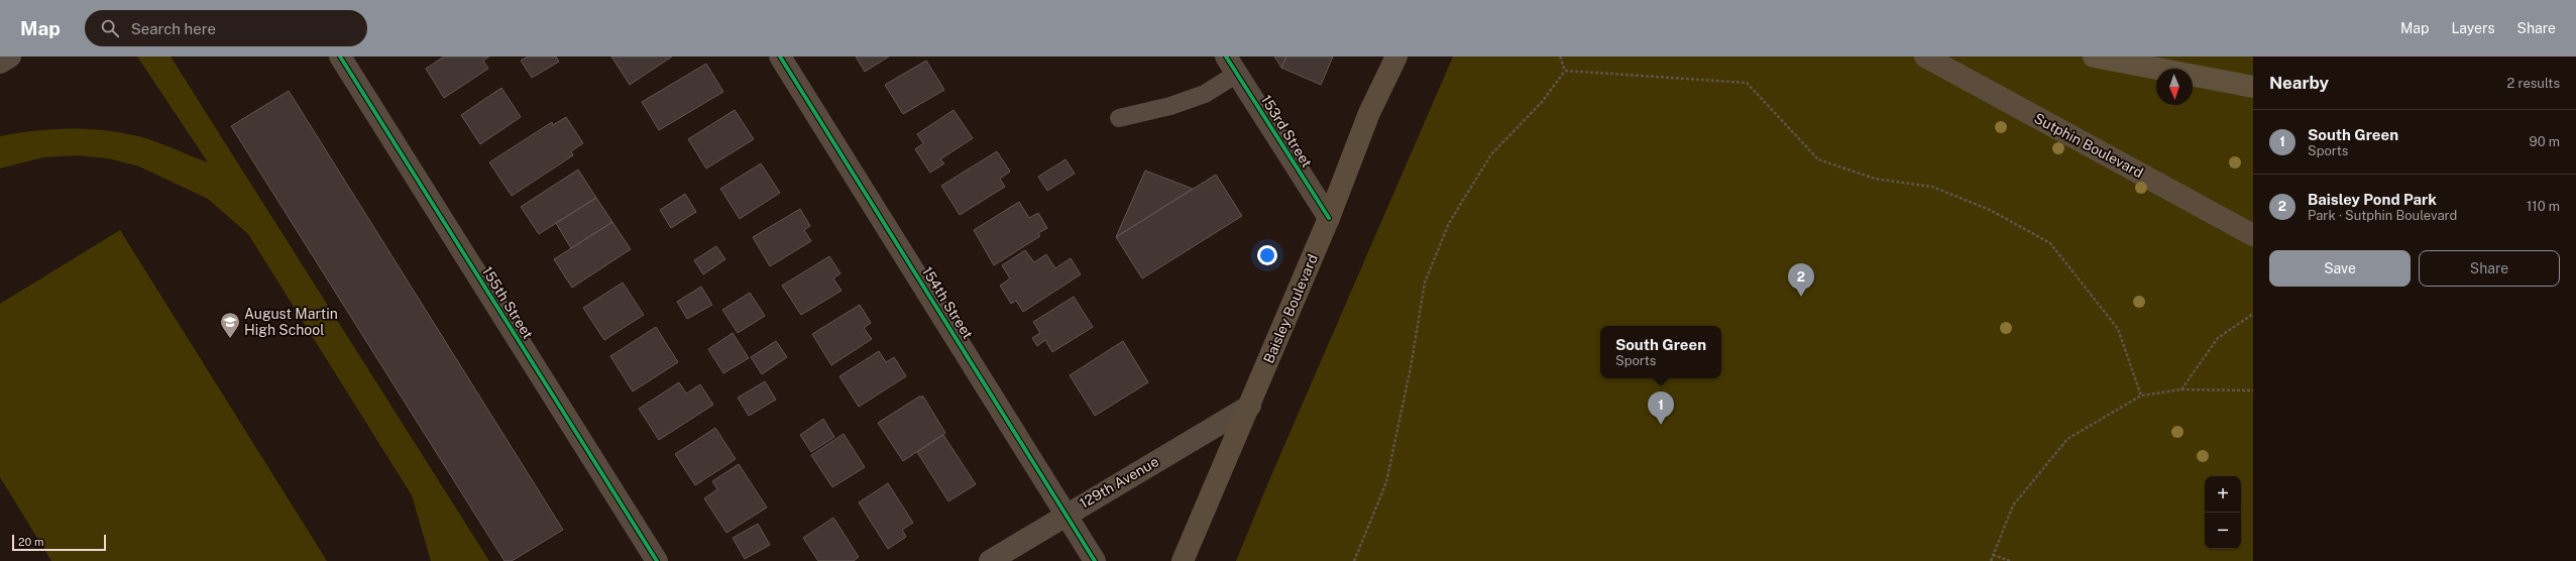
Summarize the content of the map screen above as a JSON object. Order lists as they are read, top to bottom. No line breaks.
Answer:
{"streets":{"main road":["Sutphin Boulevard","Baisley Boulevard"],"street":["153rd Street","155th Street","154th Street","129th Avenue"]},"crossings":[["153rd Street","Baisley Boulevard"],["154th Street","129th Avenue"],["Baisley Boulevard","129th Avenue"]],"places":{"school or university":["August Martin High School"]},"scale_bar":"20 m","north":"bottom","page":{"header":"Map","search":"Search here","nav":["Map","Layers","Share"],"heading":["Nearby","2 results"],"list":[{"mark":"1","name":"South Green","note":"Sports","value":"90 m"},{"mark":"2","name":"Baisley Pond Park","note":"Park · Sutphin Boulevard","value":"110 m"}],"buttons":["Save","Share"],"pins":["2","1"],"popup":["South Green","Sports"],"map_buttons":["+","−"],"scale":"20 m"}}
